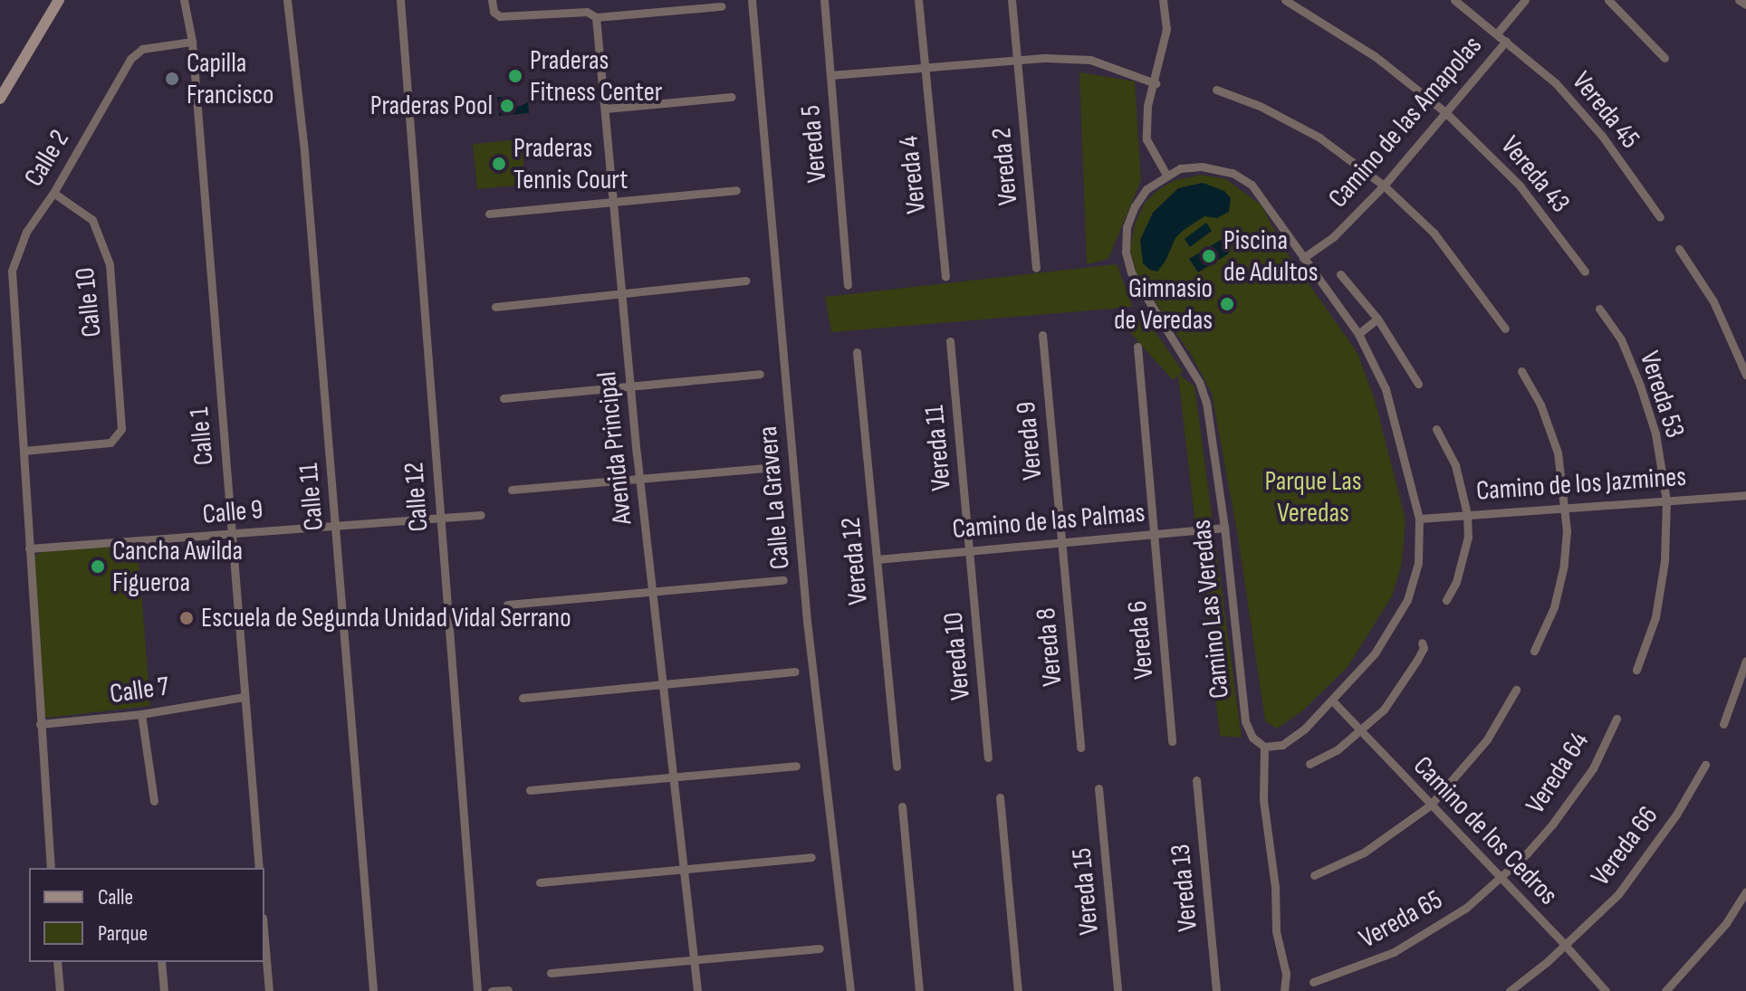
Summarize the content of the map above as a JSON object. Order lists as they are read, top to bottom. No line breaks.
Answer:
{"streets":{"street":["Vereda 45","Camino de las Amapolas","Vereda 5","Calle 2","Vereda 2","Vereda 4","Vereda 43","Calle 10","Vereda 53","Calle 1","Vereda 9","Avenida Principal","Vereda 11","Camino de los Jazmines","Calle 11","Calle 12","Calle La Gravera","Calle 9","Camino de las Palmas","Vereda 12","Camino Las Veredas","Vereda 6","Vereda 8","Vereda 10","Calle 7","Vereda 64","Camino de los Cedros","Vereda 66","Vereda 13","Vereda 15","Vereda 65"]},"crossings":[["Vereda 45","Camino de las Amapolas"],["Camino de las Amapolas","Vereda 43"],["Camino de las Amapolas","Camino Las Veredas"],["Calle 2","Calle 10"],["Calle 2","Calle 1"],["Calle 2","Calle 9"],["Calle 2","Calle 7"],["Vereda 53","Camino de los Jazmines"],["Calle 1","Calle 9"],["Calle 1","Calle 7"],["Vereda 9","Camino de las Palmas"],["Vereda 9","Vereda 8"],["Vereda 11","Camino de las Palmas"],["Vereda 11","Vereda 10"],["Camino de los Jazmines","Camino Las Veredas"],["Calle 11","Calle 9"],["Calle 12","Calle 9"],["Camino de las Palmas","Vereda 12"],["Camino de las Palmas","Camino Las Veredas"],["Camino de las Palmas","Vereda 6"],["Camino de las Palmas","Vereda 8"],["Camino de las Palmas","Vereda 10"],["Camino Las Veredas","Camino de los Cedros"],["Vereda 64","Camino de los Cedros"],["Vereda 64","Vereda 65"],["Camino de los Cedros","Vereda 66"],["Camino de los Cedros","Vereda 65"]],"parks":["Parque Las Veredas"],"places":["Praderas Fitness Center","Capilla Francisco","Praderas Pool","Praderas Tennis Court","Piscina de Adultos","Gimnasio de Veredas","Cancha Awilda Figueroa","Escuela de Segunda Unidad Vidal Serrano"],"legend":["Calle","Parque"]}
